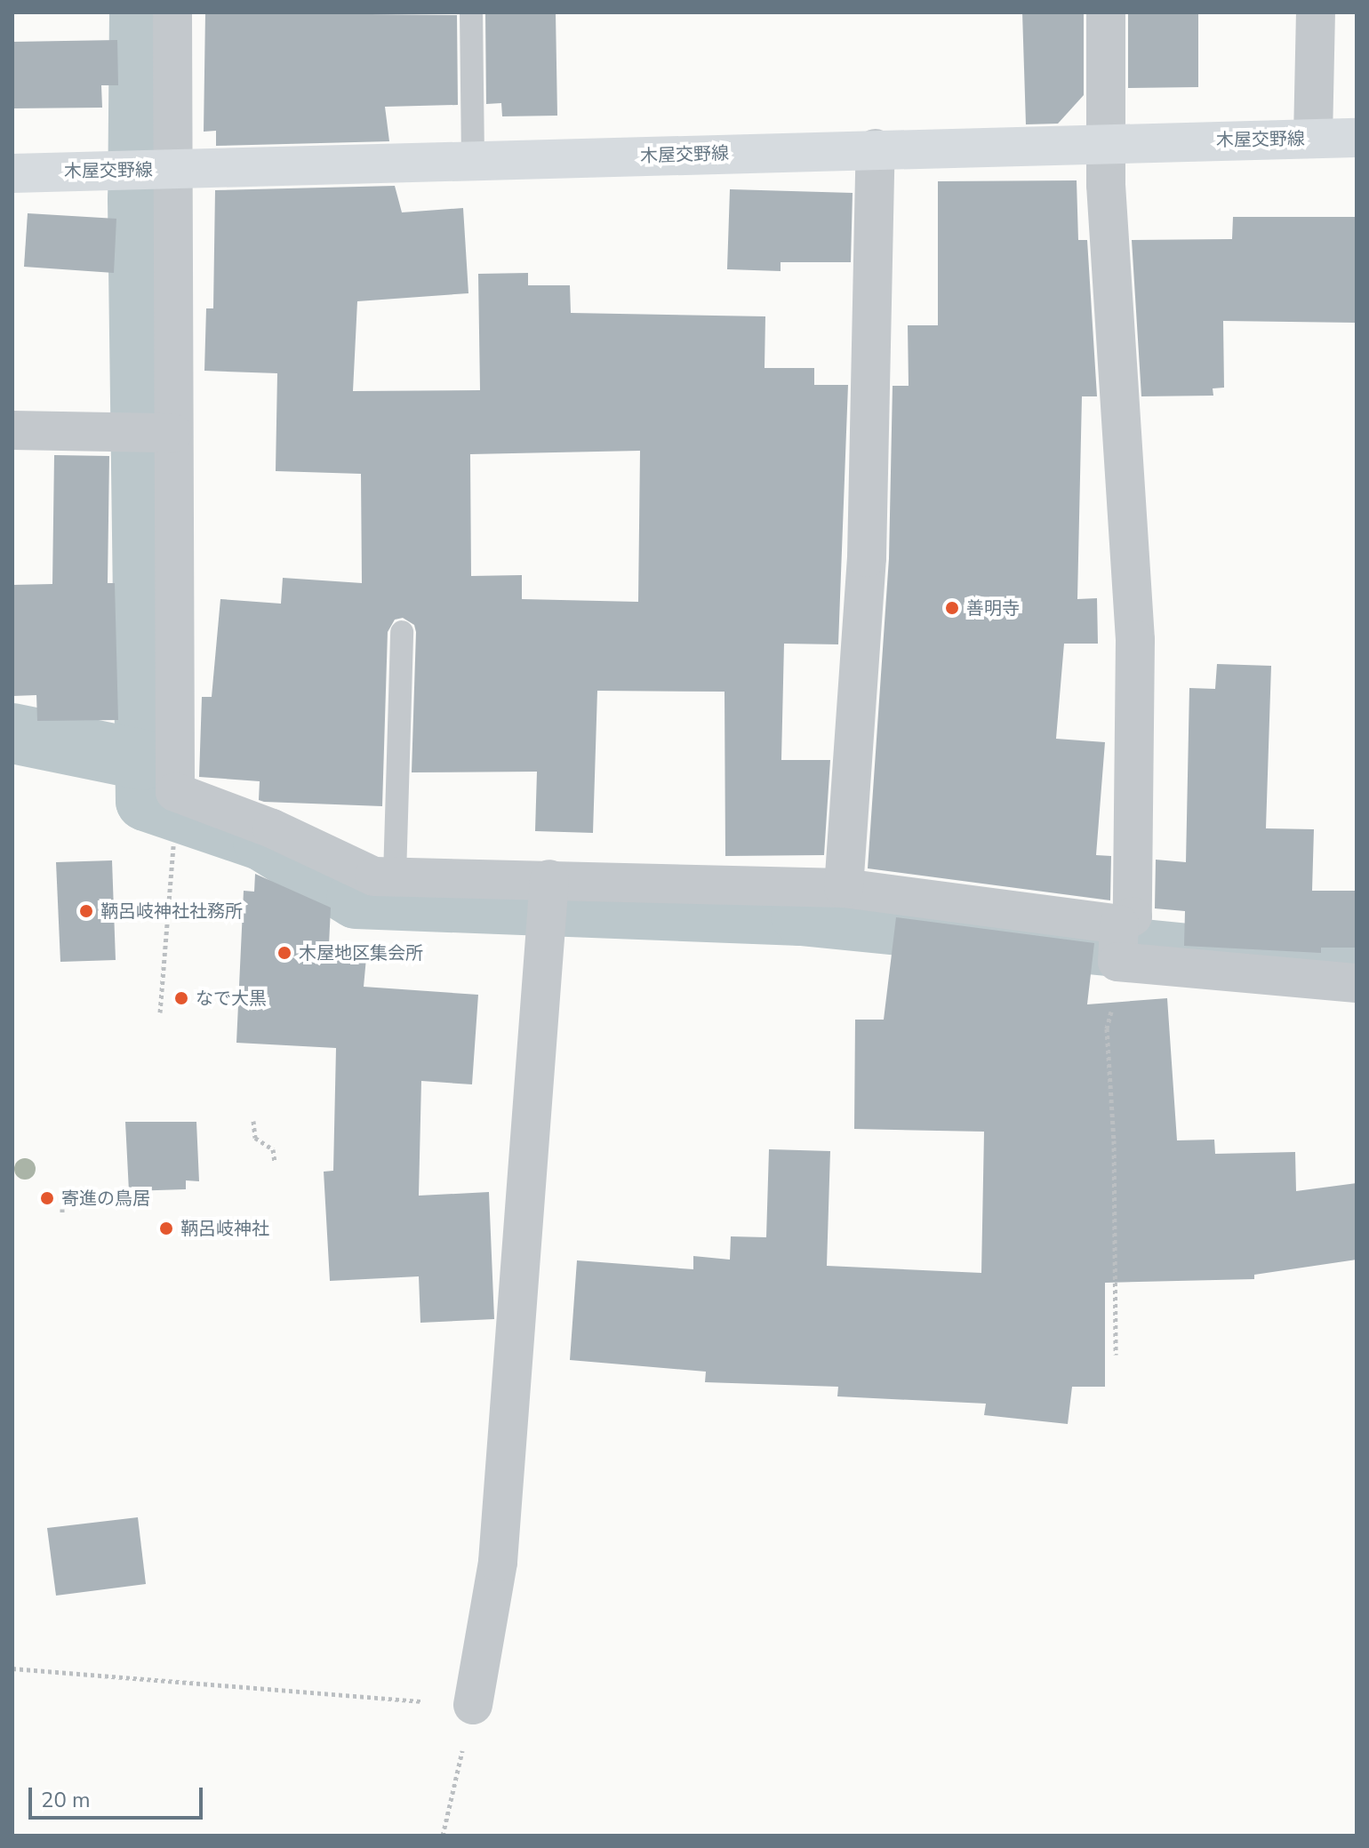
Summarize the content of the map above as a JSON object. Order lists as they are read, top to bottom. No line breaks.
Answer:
{"streets":{"main road":["木屋交野線"]},"places":["善明寺","鞆呂岐神社社務所","木屋地区集会所","なで大黒","寄進の鳥居","鞆呂岐神社"],"scale_bar":"20 m"}
